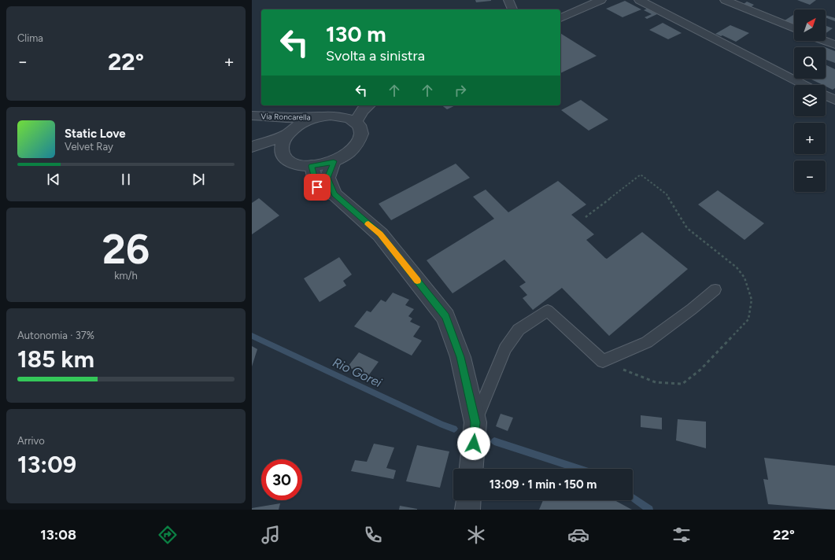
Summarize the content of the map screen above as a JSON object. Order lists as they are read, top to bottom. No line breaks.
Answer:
{"streets":{"street":["Via Roncarella"]},"water":["Rio Gorei"],"north":"top right","page":{"tile":["Clima",["26","km/h"],["Autonomia · 37%","185 km"],["Arrivo","13:09"]],"map_buttons":["+","−"],"turn":["130 m","Svolta a sinistra"],"heat":["−","22°","+"],"song":["Static Love","Velvet Ray"],"limit":"30","trip":"13:09 · 1 min · 150 m","tabs":["13:08","22°"]}}
